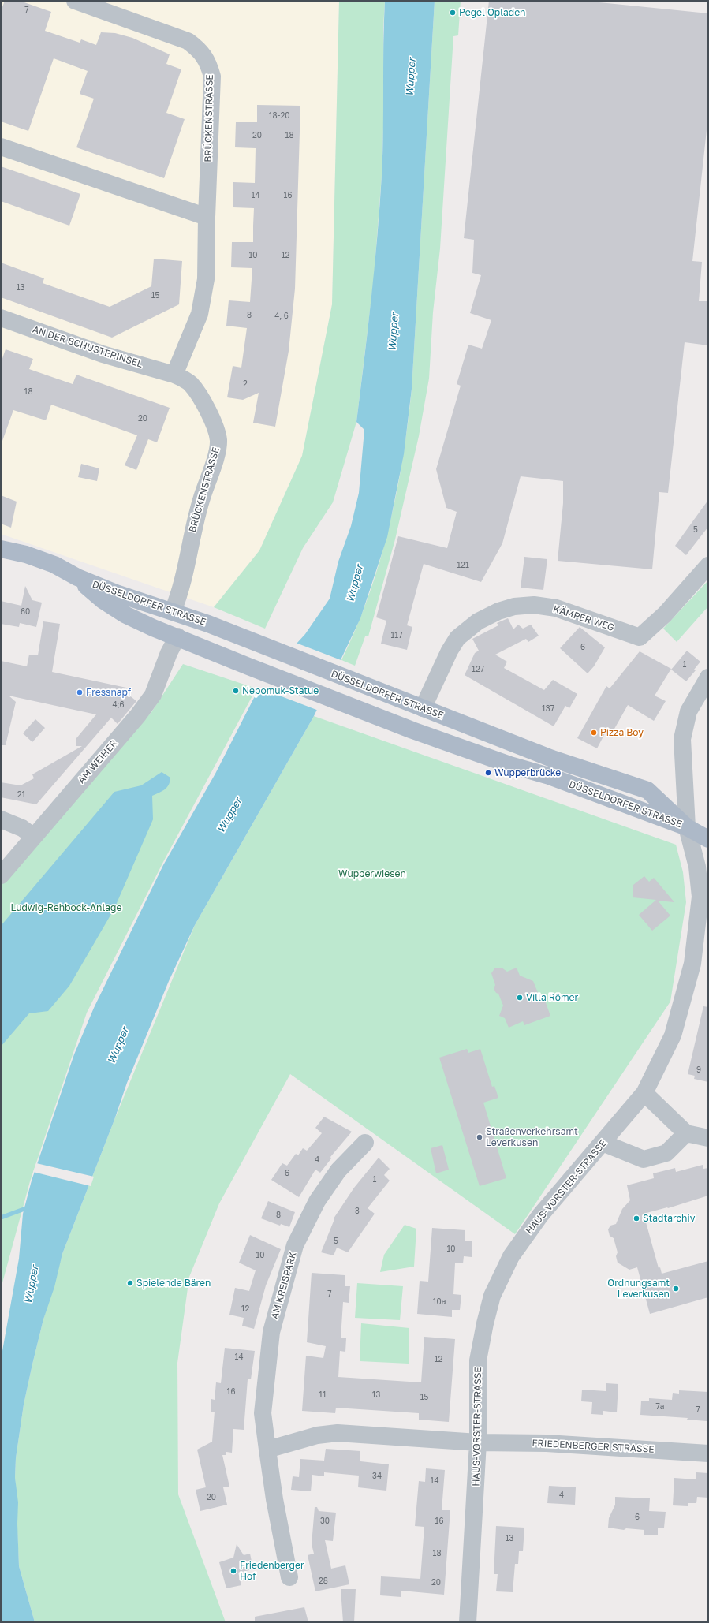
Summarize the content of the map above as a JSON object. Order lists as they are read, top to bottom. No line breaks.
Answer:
{"streets":{"main road":["DÜSSELDORFER STRASSE"],"street":["BRÜCKENSTRASSE","AN DER SCHUSTERINSEL","KÄMPER WEG","AM WEIHER","HAUS-VORSTER-STRASSE","AM KREISPARK","FRIEDENBERGER STRASSE"]},"crossings":[["BRÜCKENSTRASSE","AN DER SCHUSTERINSEL"],["BRÜCKENSTRASSE","DÜSSELDORFER STRASSE"],["DÜSSELDORFER STRASSE","KÄMPER WEG"],["DÜSSELDORFER STRASSE","AM WEIHER"],["DÜSSELDORFER STRASSE","HAUS-VORSTER-STRASSE"],["HAUS-VORSTER-STRASSE","FRIEDENBERGER STRASSE"]],"water":["Wupper"],"parks":["Wupperwiesen","Ludwig-Rehbock-Anlage"],"places":["Pegel Opladen","Nepomuk-Statue","Fressnapf","Pizza Boy","Wupperbrücke","Villa Römer","Straßenverkehrsamt Leverkusen","Stadtarchiv","Spielende Bären","Ordnungsamt Leverkusen","Friedenberger Hof"],"house_numbers":["7","18-20","20","18","14","16","10","12","13","15","8","4, 6","2","18","20","5","121","60","117","6","1","127","4;6","137","21","9","4","6","1","3","8","5","10","10","7","10a","12","14","12","16","11","13","15","7a","7","34","14","4","20","6","30","16","13","18","28","20"]}
